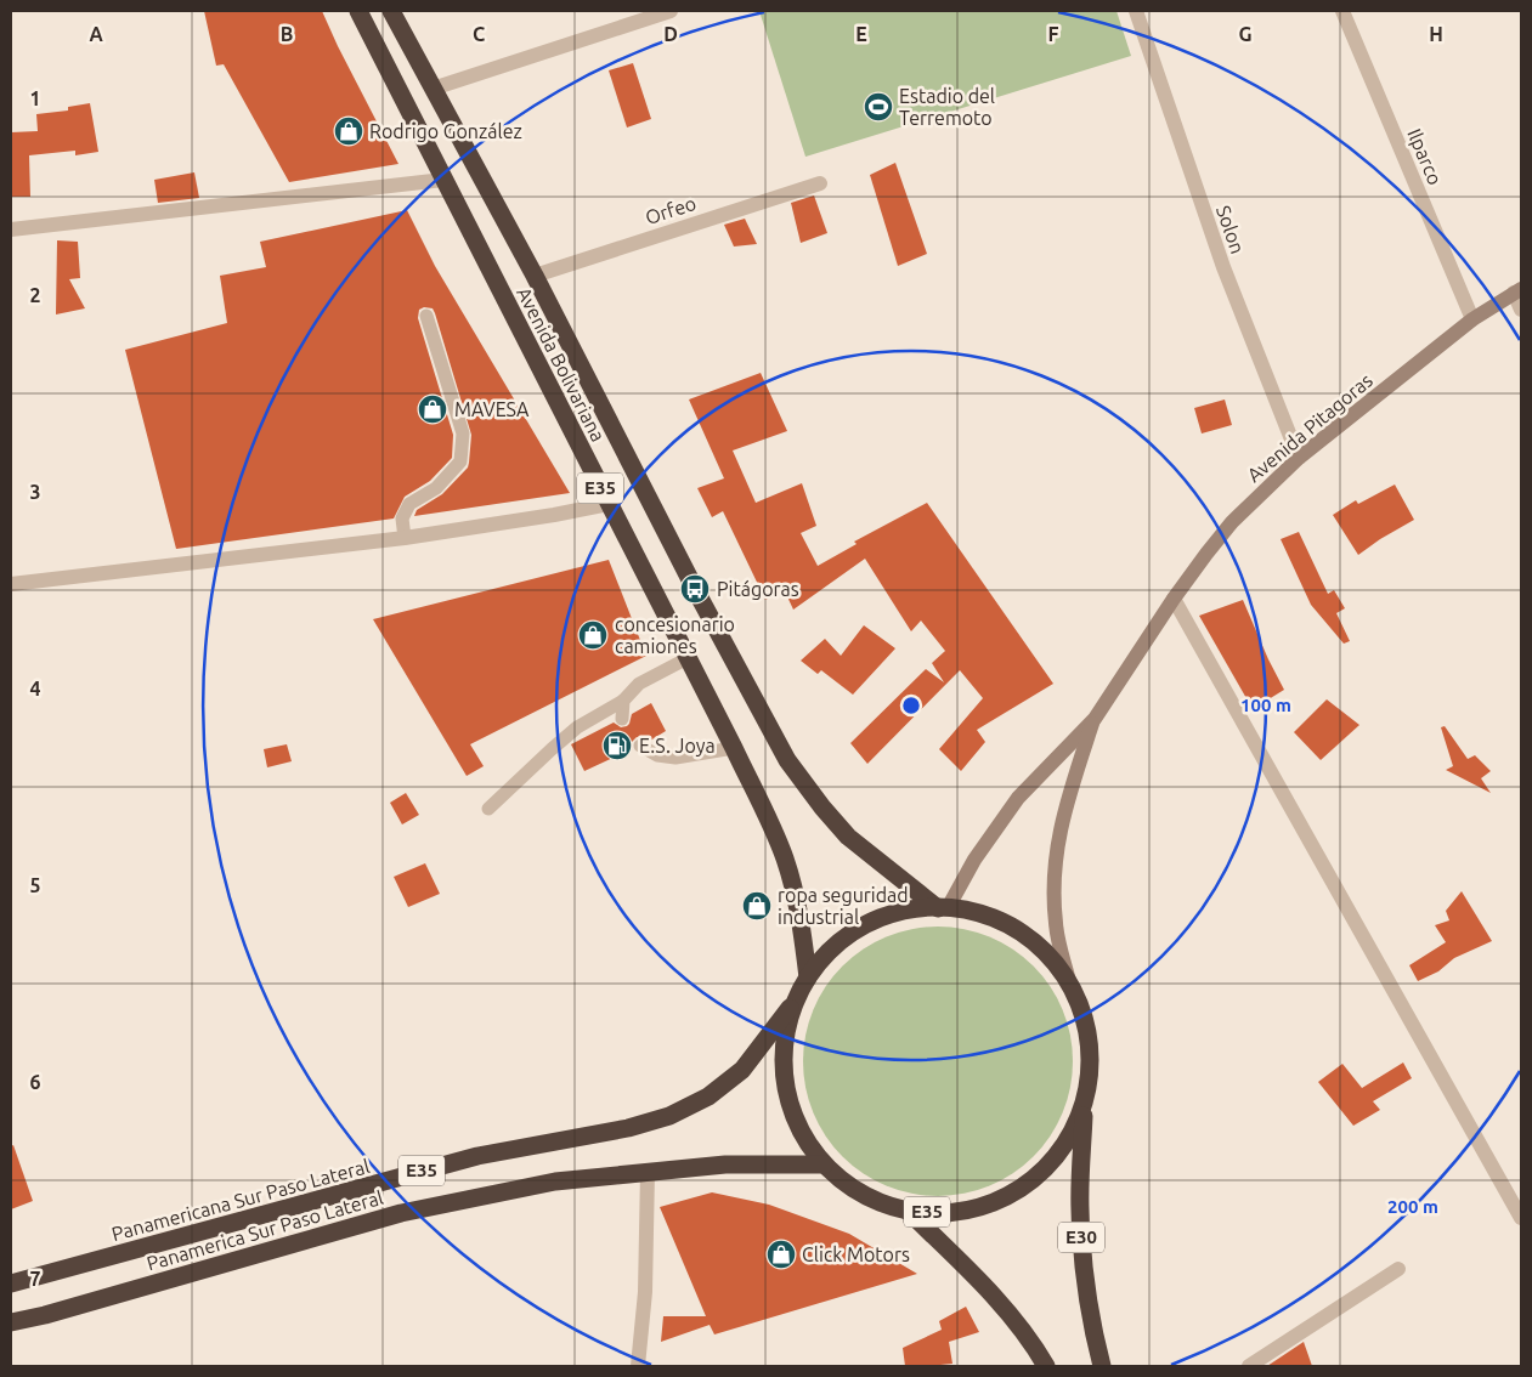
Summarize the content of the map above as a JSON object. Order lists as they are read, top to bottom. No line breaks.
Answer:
{"streets":{"highway":["Avenida Bolivariana","E35","Panamericana Sur Paso Lateral","Panamerica Sur Paso Lateral","E30"],"main road":["Avenida Pitagoras"],"street":["Ilparco","Orfeo","Solon"]},"crossings":[["Ilparco","Avenida Pitagoras"],["Orfeo","Avenida Bolivariana"],["Solon","Avenida Pitagoras"],["Avenida Bolivariana","Avenida Pitagoras"],["Avenida Bolivariana","E35"],["Avenida Pitagoras","E35"],["E35","Panamericana Sur Paso Lateral"],["E35","Panamerica Sur Paso Lateral"],["E35","E30"]],"places":{"sports":["Estadio del Terremoto"],"shop":["Rodrigo González","MAVESA","concesionario camiones","ropa seguridad industrial","Click Motors"],"bus stop":["Pitágoras"],"fuel station":["E.S. Joya"]},"grid":{"columns":["A","B","C","D","E","F","G","H"],"rows":["1","2","3","4","5","6","7"]},"rings":["100 m","200 m"]}
